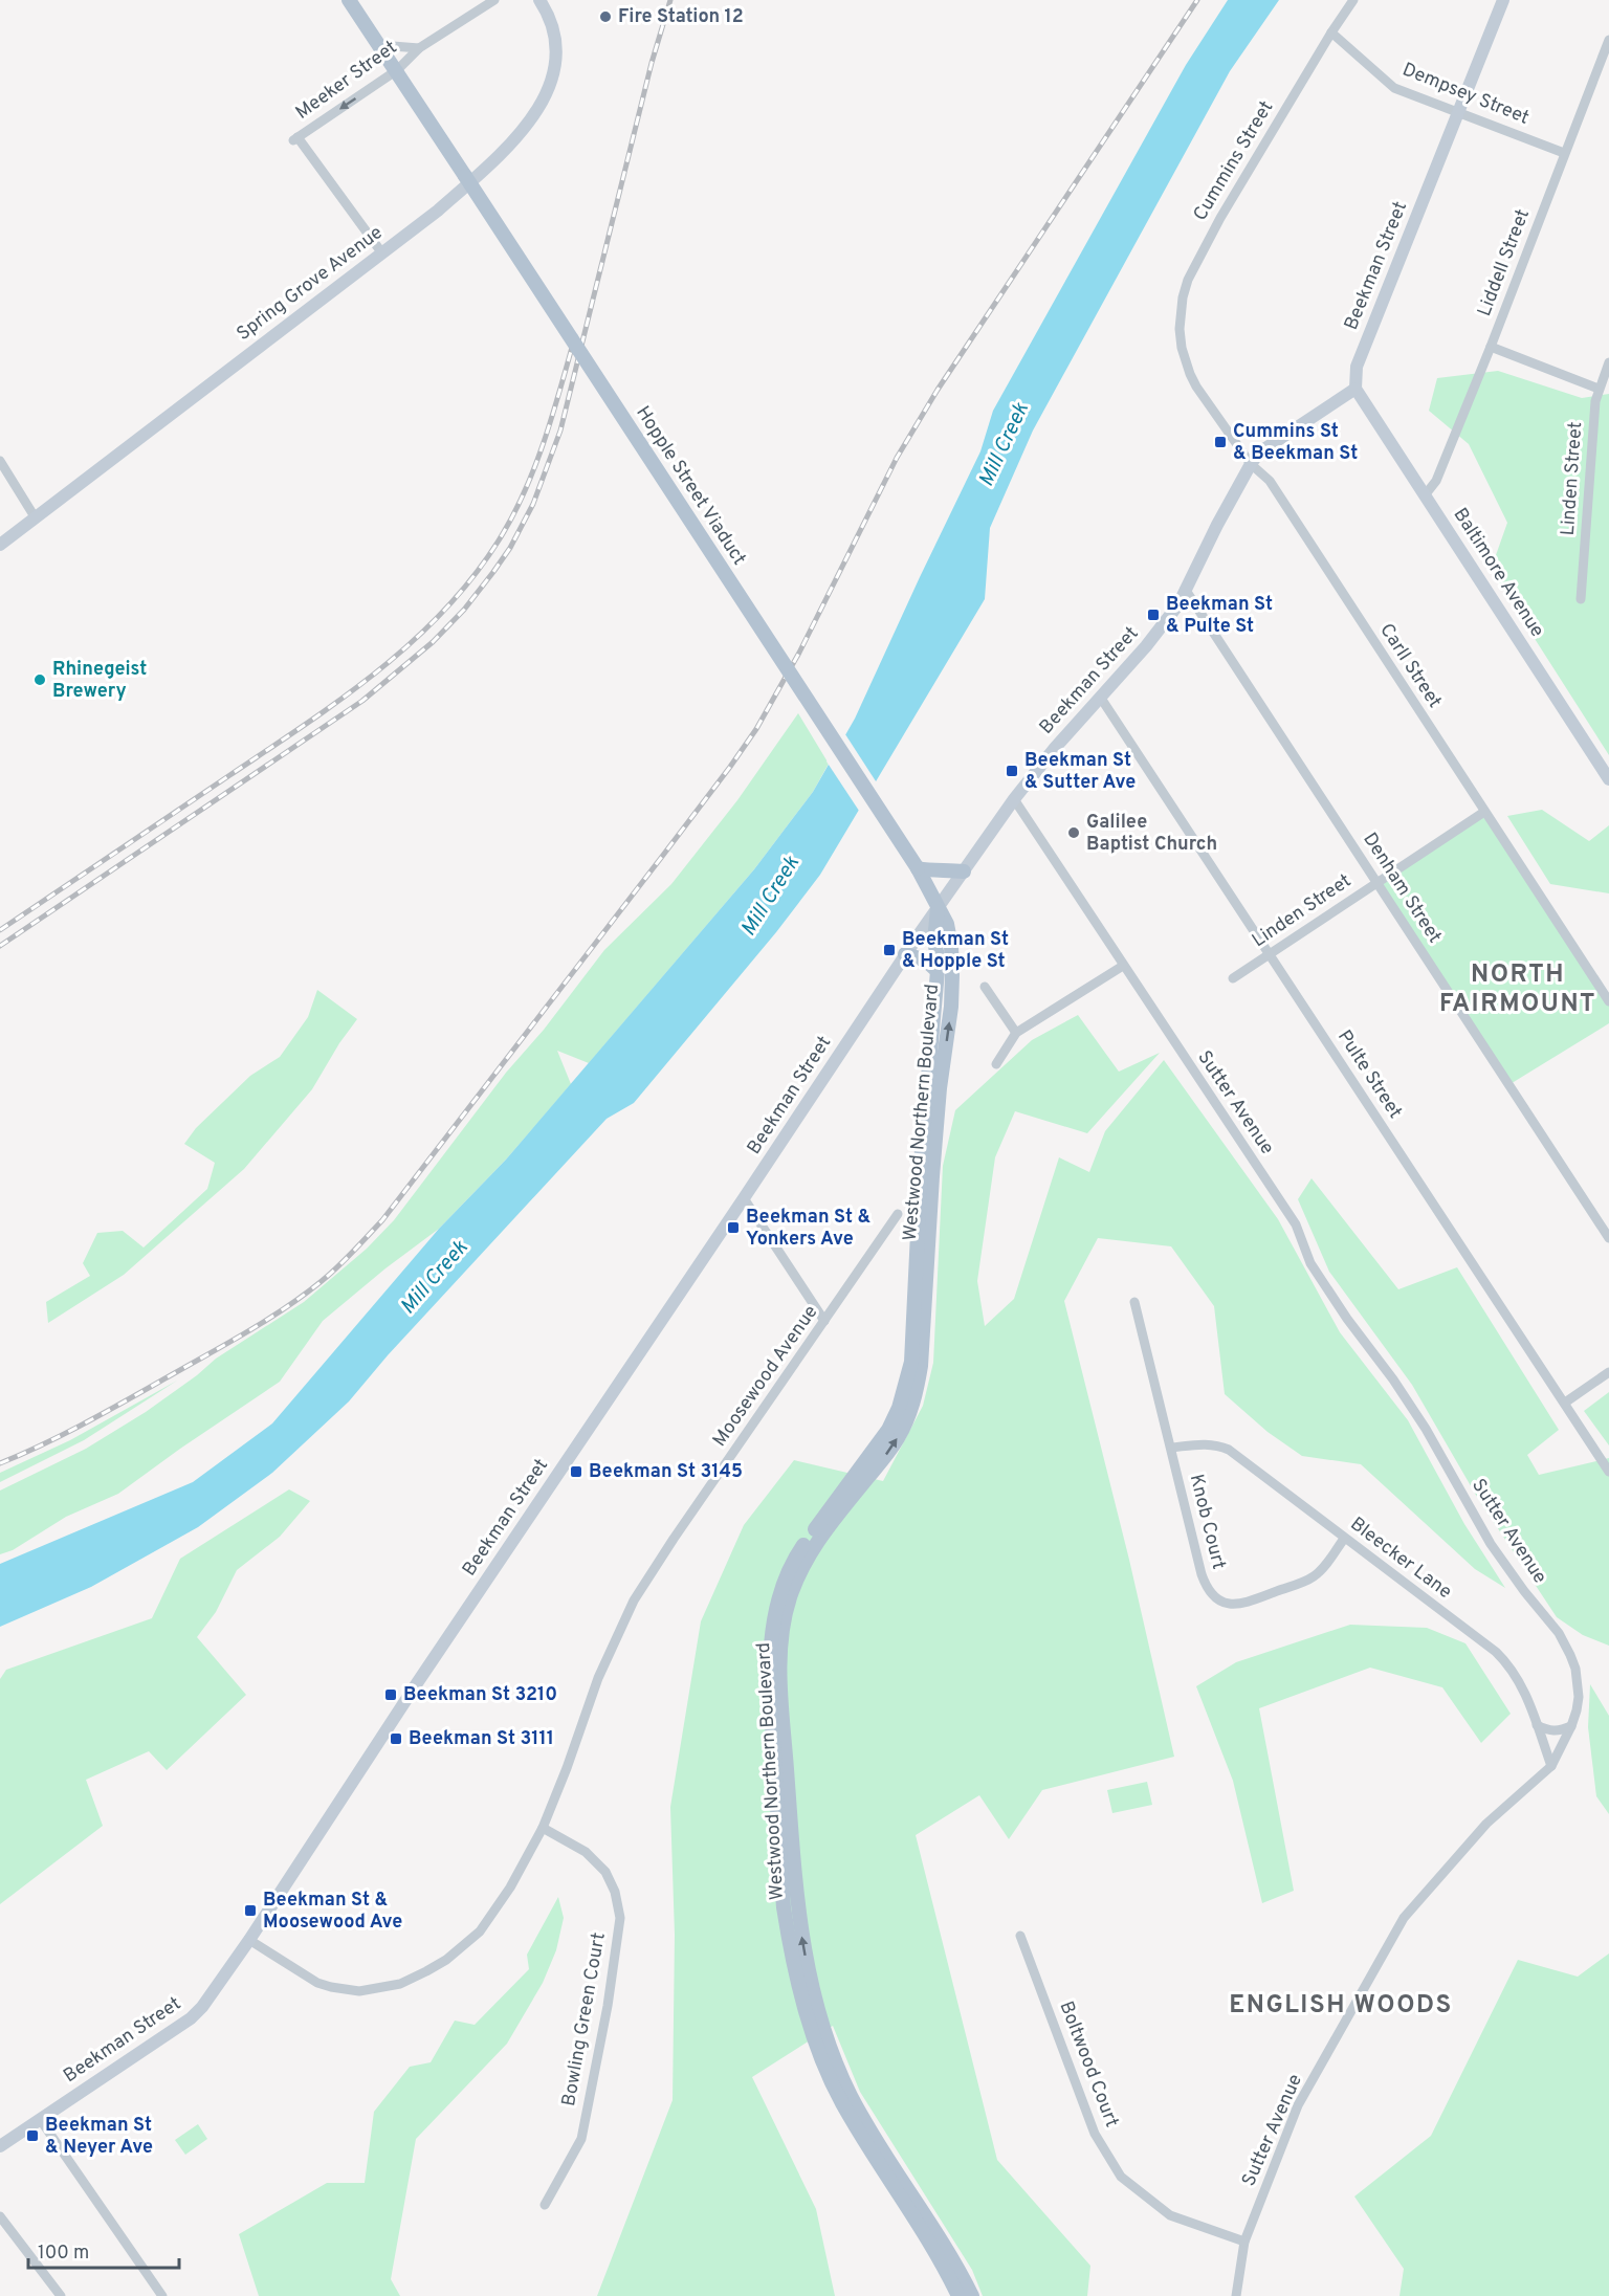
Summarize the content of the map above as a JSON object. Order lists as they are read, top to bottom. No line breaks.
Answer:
{"streets":{"main road":["Beekman Street","Spring Grove Avenue","Hopple Street Viaduct","Baltimore Avenue","Westwood Northern Boulevard"],"street":["Meeker Street","Dempsey Street","Cummins Street","Liddell Street","Linden Street","Carll Street","Denham Street","Pulte Street","Sutter Avenue","Moosewood Avenue","Knob Court","Bleecker Lane","Bowling Green Court","Boltwood Court"]},"crossings":[["Meeker Street","Spring Grove Avenue"],["Meeker Street","Hopple Street Viaduct"],["Dempsey Street","Cummins Street"],["Dempsey Street","Liddell Street"],["Dempsey Street","Beekman Street"],["Cummins Street","Carll Street"],["Liddell Street","Baltimore Avenue"],["Beekman Street","Hopple Street Viaduct"],["Beekman Street","Baltimore Avenue"],["Beekman Street","Carll Street"],["Beekman Street","Denham Street"],["Beekman Street","Pulte Street"],["Beekman Street","Sutter Avenue"],["Beekman Street","Westwood Northern Boulevard"],["Beekman Street","Moosewood Avenue"],["Linden Street","Carll Street"],["Linden Street","Denham Street"],["Linden Street","Pulte Street"],["Hopple Street Viaduct","Westwood Northern Boulevard"],["Sutter Avenue","Bleecker Lane"],["Sutter Avenue","Boltwood Court"],["Moosewood Avenue","Bowling Green Court"],["Knob Court","Bleecker Lane"]],"districts":["NORTH FAIRMOUNT","ENGLISH WOODS"],"water":["Mill Creek"],"places":{"other":["Fire Station 12","Rhinegeist Brewery","Galilee Baptist Church"],"transit":["Cummins St & Beekman St","Beekman St & Pulte St","Beekman St & Sutter Ave","Beekman St & Hopple St","Beekman St & Yonkers Ave","Beekman St 3145","Beekman St 3210","Beekman St 3111","Beekman St & Moosewood Ave","Beekman St & Neyer Ave"]},"scale_bar":"100 m"}
